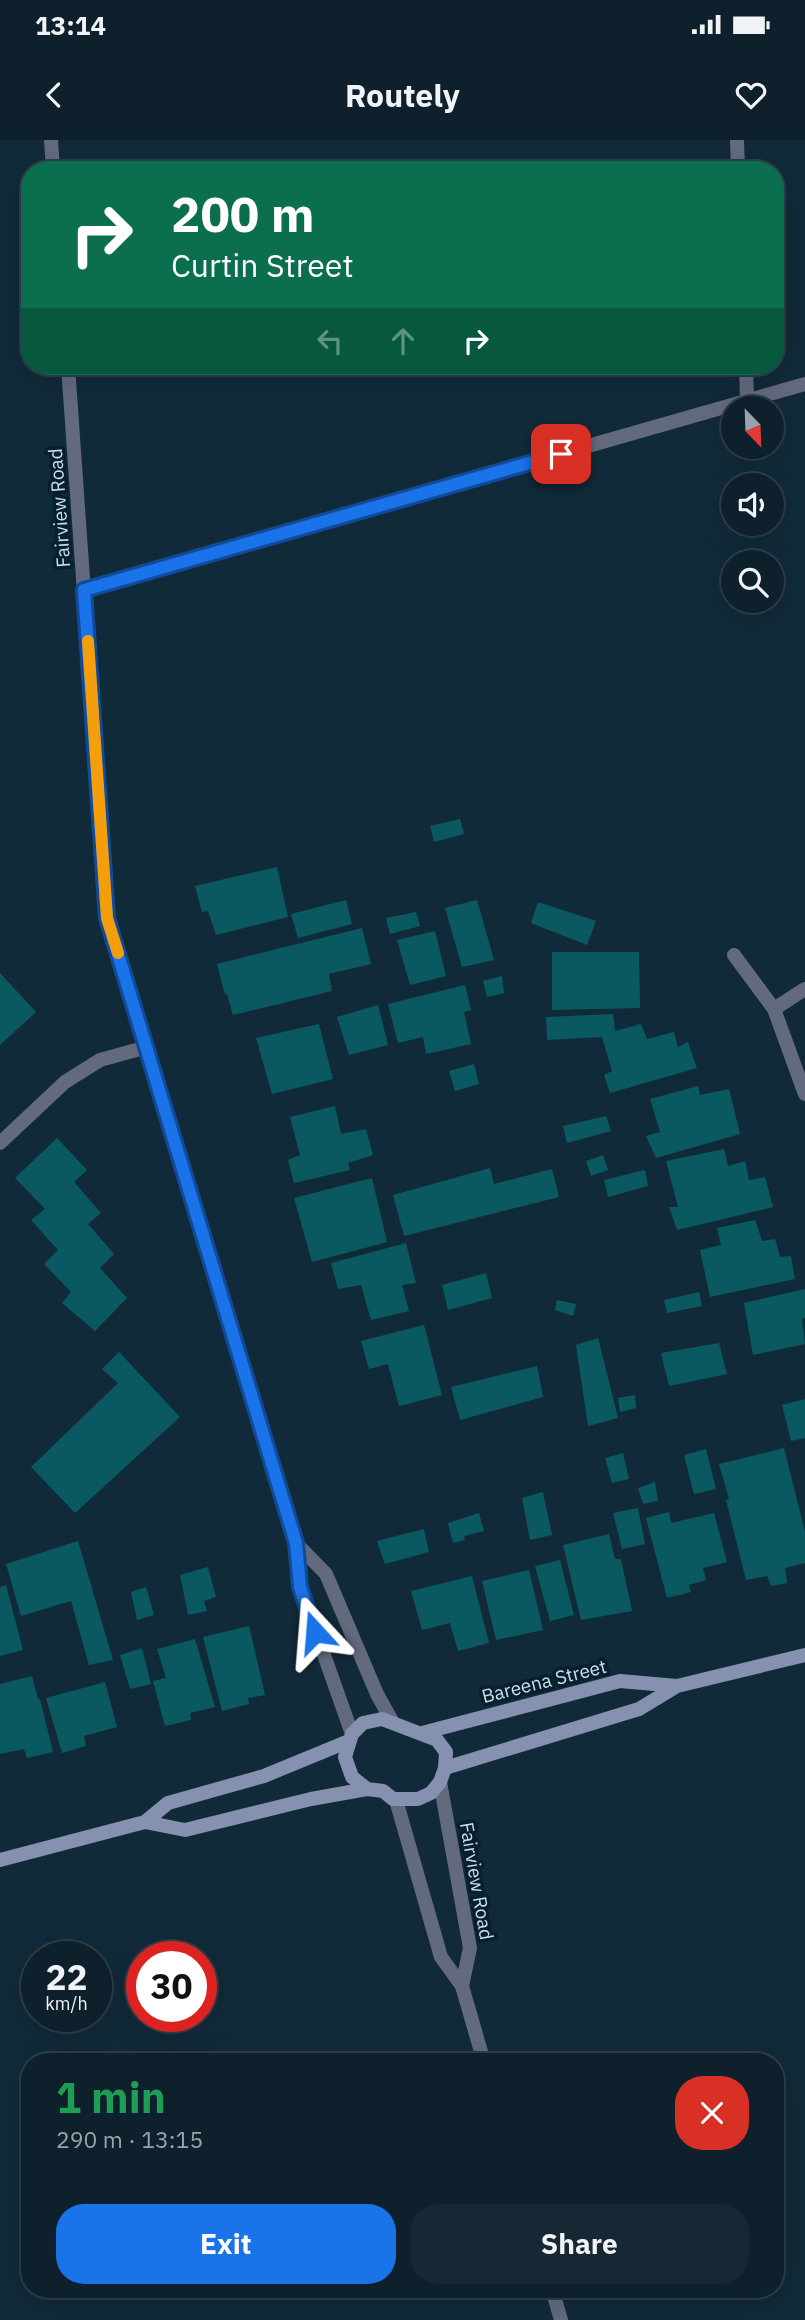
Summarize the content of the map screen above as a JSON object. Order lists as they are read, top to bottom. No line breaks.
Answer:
{"streets":{"main road":["Bareena Street"],"street":["Fairview Road"]},"crossings":[["Fairview Road","Bareena Street"]],"north":"bottom right","page":{"status":"13:14","header":"Routely","turn":["200 m","Curtin Street"],"speed":"22 km/h","limit":"30","heading":["1 min","290 m · 13:15"],"buttons":["Exit","Share"]}}
